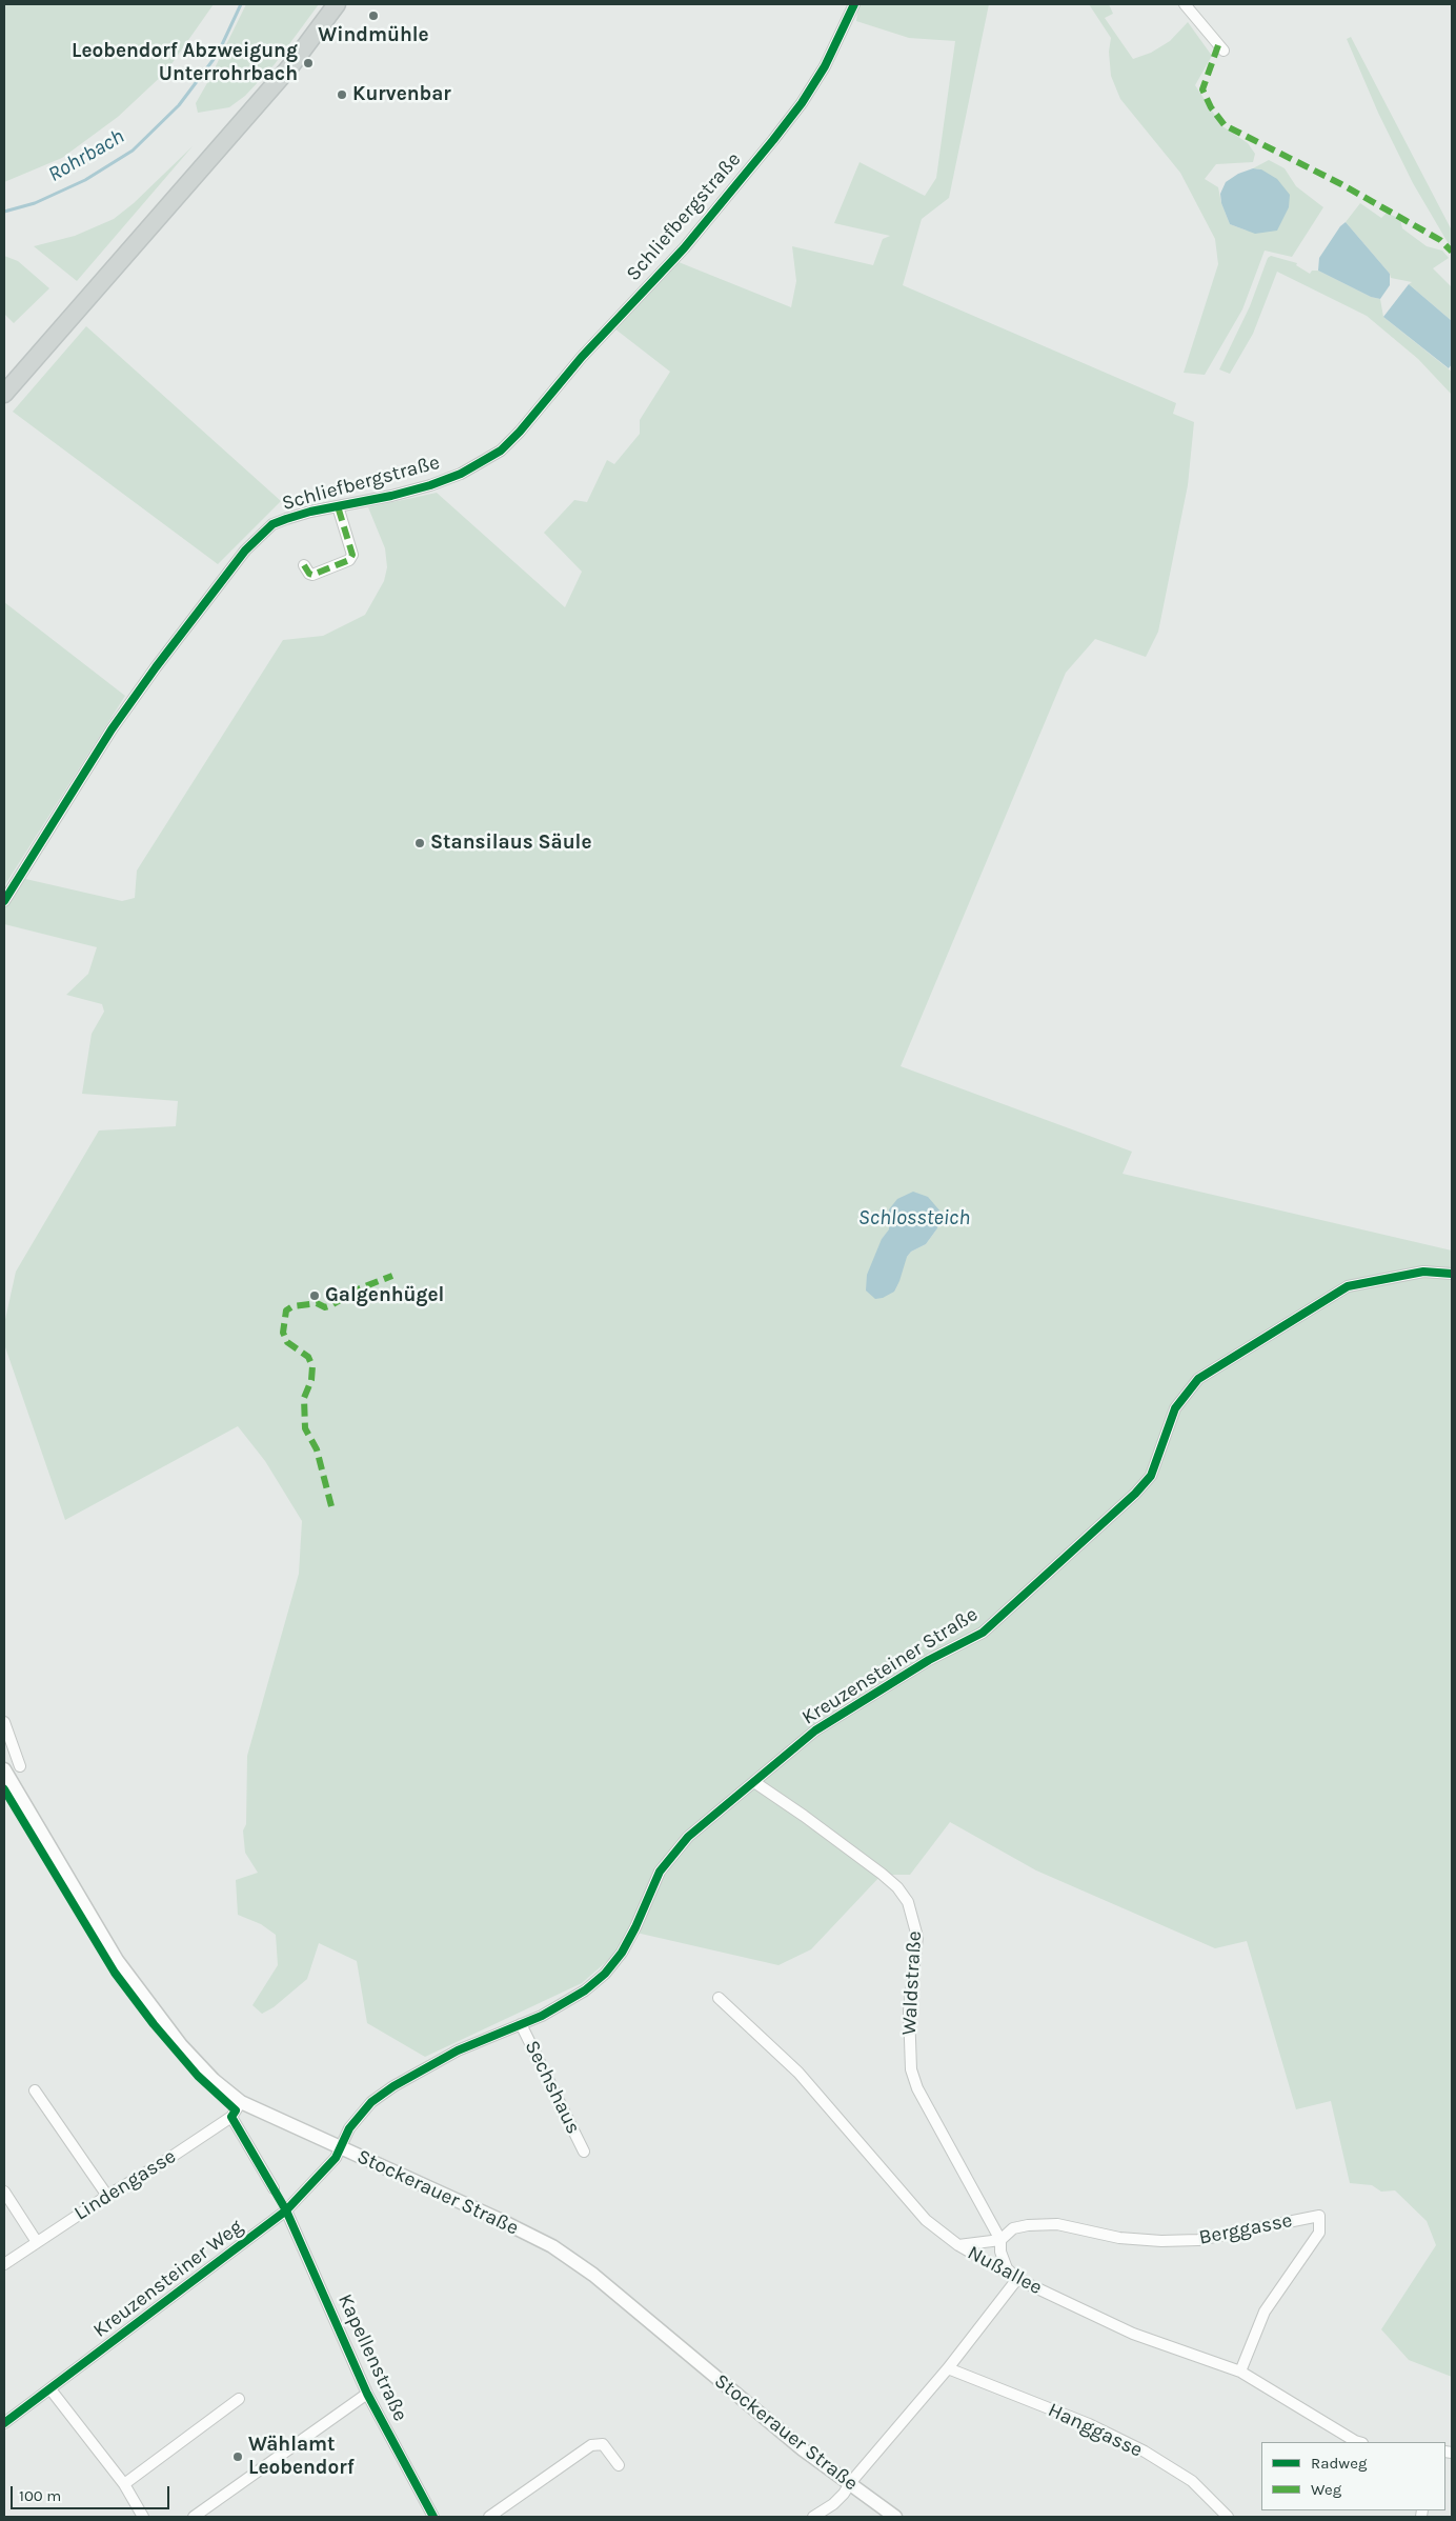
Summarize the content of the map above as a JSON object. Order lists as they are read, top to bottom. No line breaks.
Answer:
{"streets":{"street":["Schliefbergstraße","Kreuzensteiner Straße","Waldstraße","Sechshaus","Lindengasse","Stockerauer Straße","Berggasse","Nußallee","Kreuzensteiner Weg","Kapellenstraße","Hanggasse"]},"crossings":[["Kreuzensteiner Straße","Waldstraße"],["Kreuzensteiner Straße","Sechshaus"],["Kreuzensteiner Straße","Stockerauer Straße"],["Kreuzensteiner Straße","Kreuzensteiner Weg"],["Waldstraße","Berggasse"],["Lindengasse","Stockerauer Straße"],["Stockerauer Straße","Kreuzensteiner Weg"],["Berggasse","Nußallee"],["Kreuzensteiner Weg","Kapellenstraße"]],"water":["Rohrbach","Schlossteich"],"places":["Windmühle","Leobendorf Abzweigung Unterrohrbach","Kurvenbar","Stansilaus Säule","Galgenhügel","Wählamt Leobendorf"],"legend":["Radweg","Weg"],"scale_bar":"100 m"}
